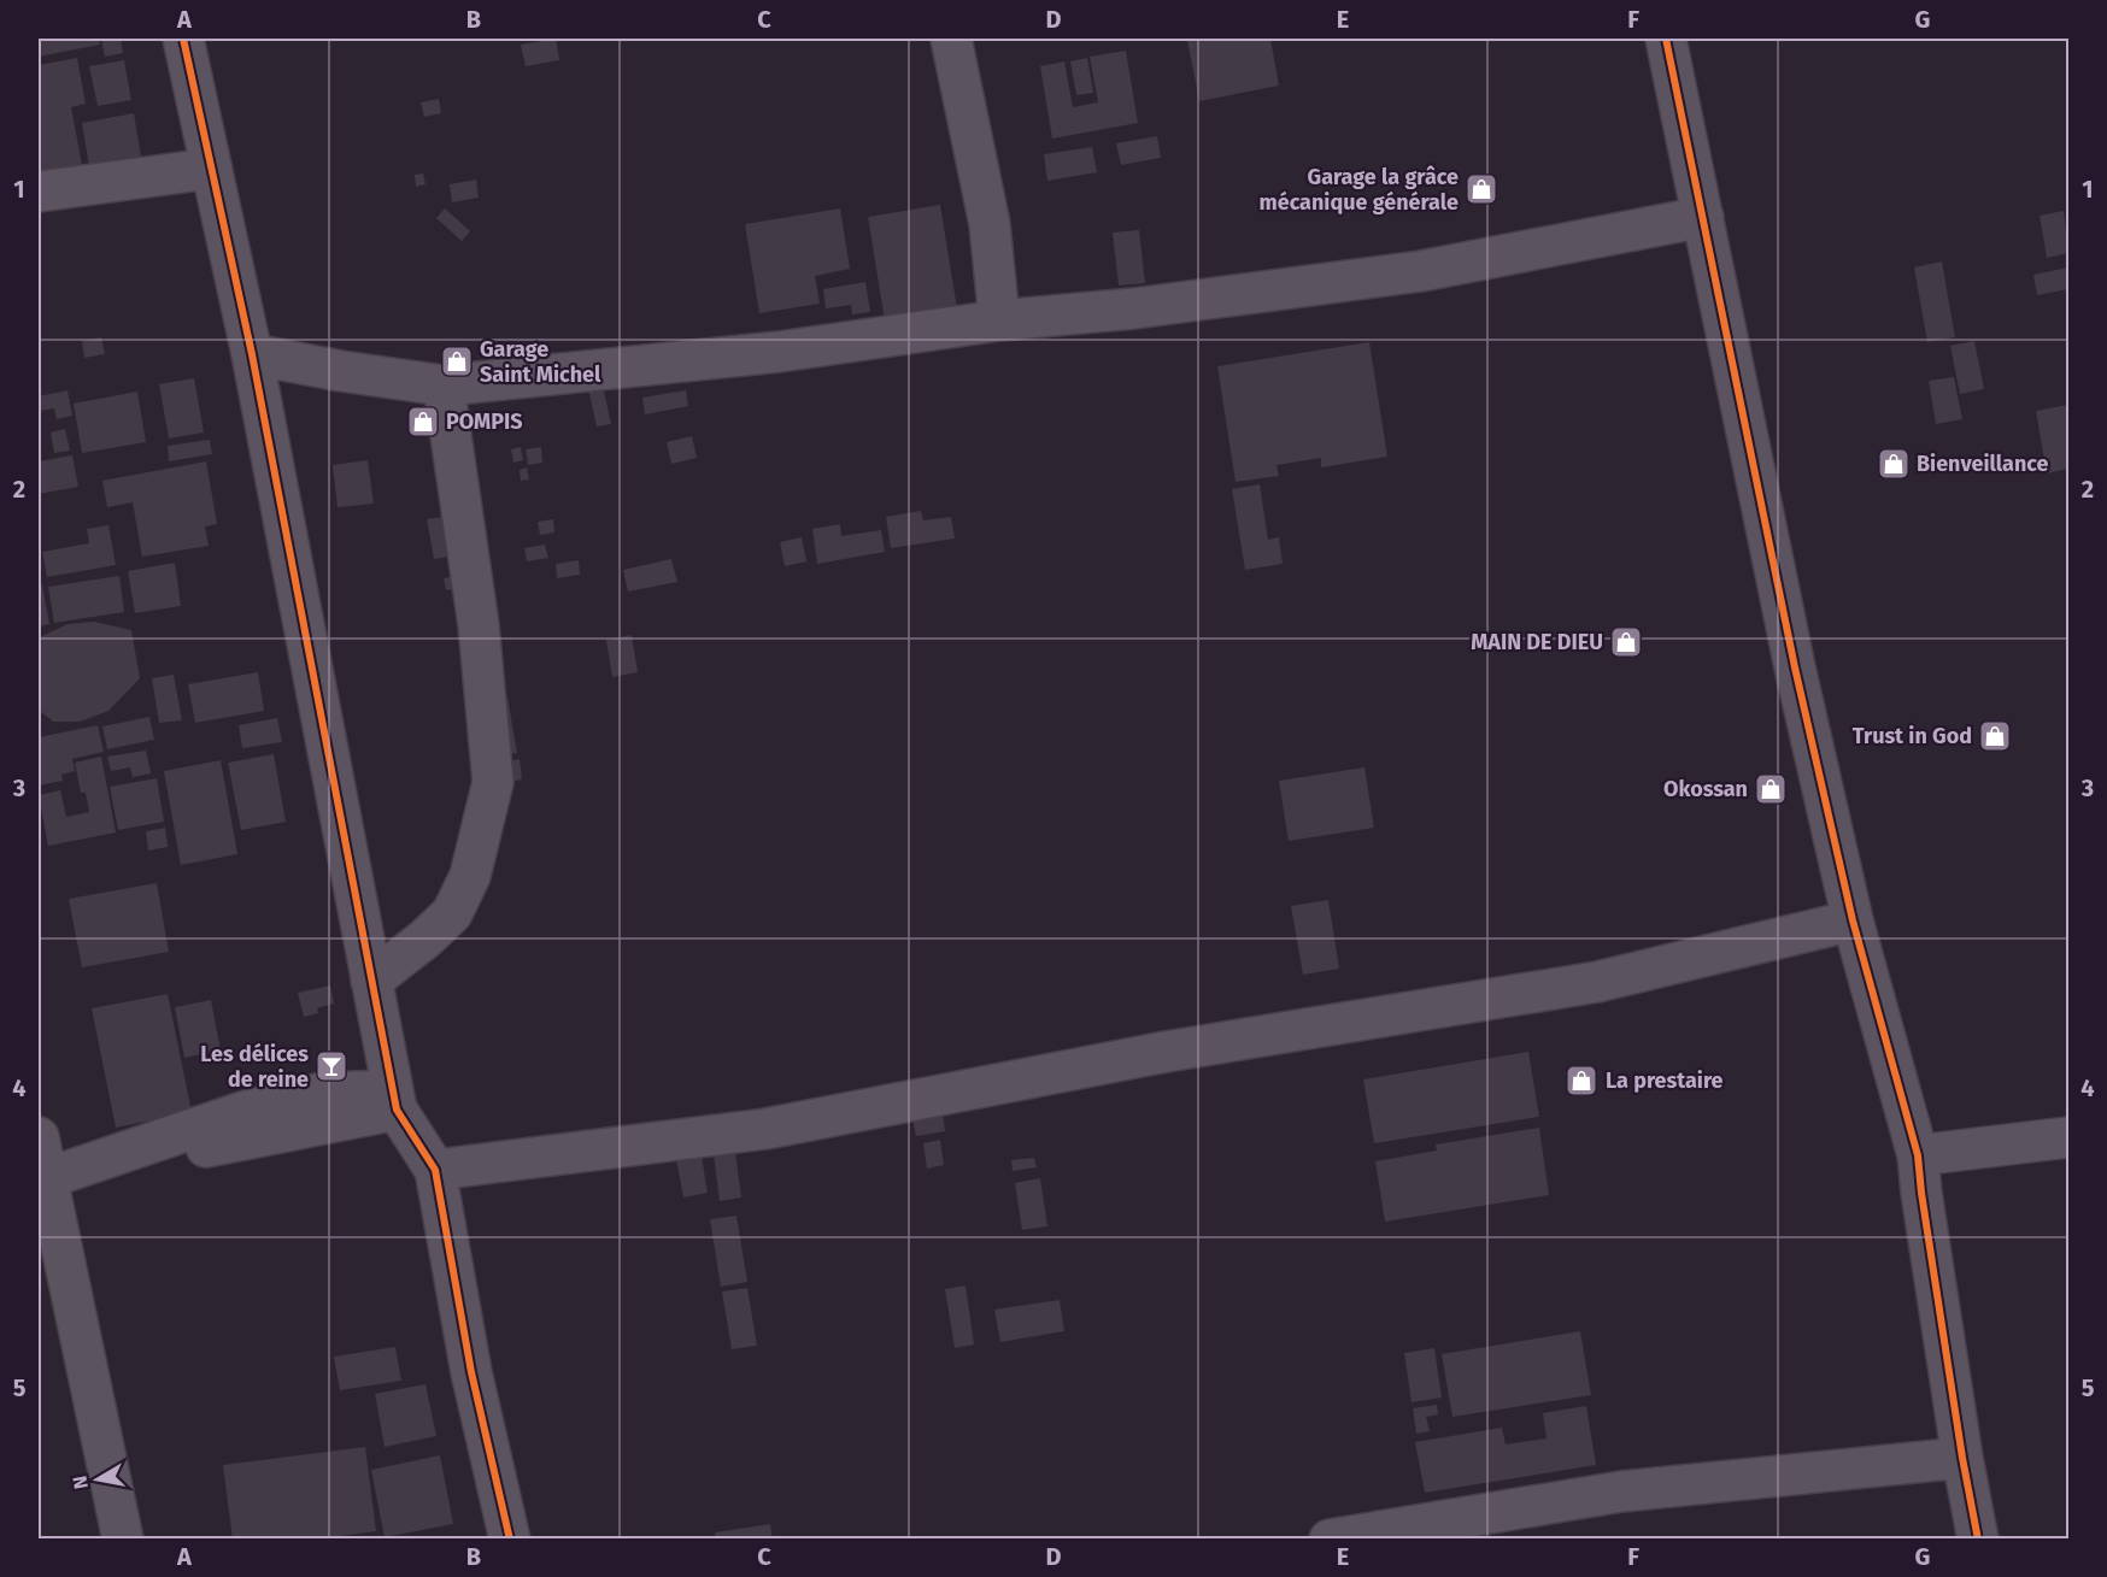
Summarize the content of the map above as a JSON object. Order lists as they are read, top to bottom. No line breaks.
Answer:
{"places":{"shop":["Garage la grâce mécanique générale","Garage Saint Michel","POMPIS","Bienveillance","MAIN DE DIEU","Trust in God","Okossan","La prestaire"],"bar":["Les délices de reine"]},"north":"left","grid":{"columns":["A","B","C","D","E","F","G"],"rows":["1","2","3","4","5"]}}
